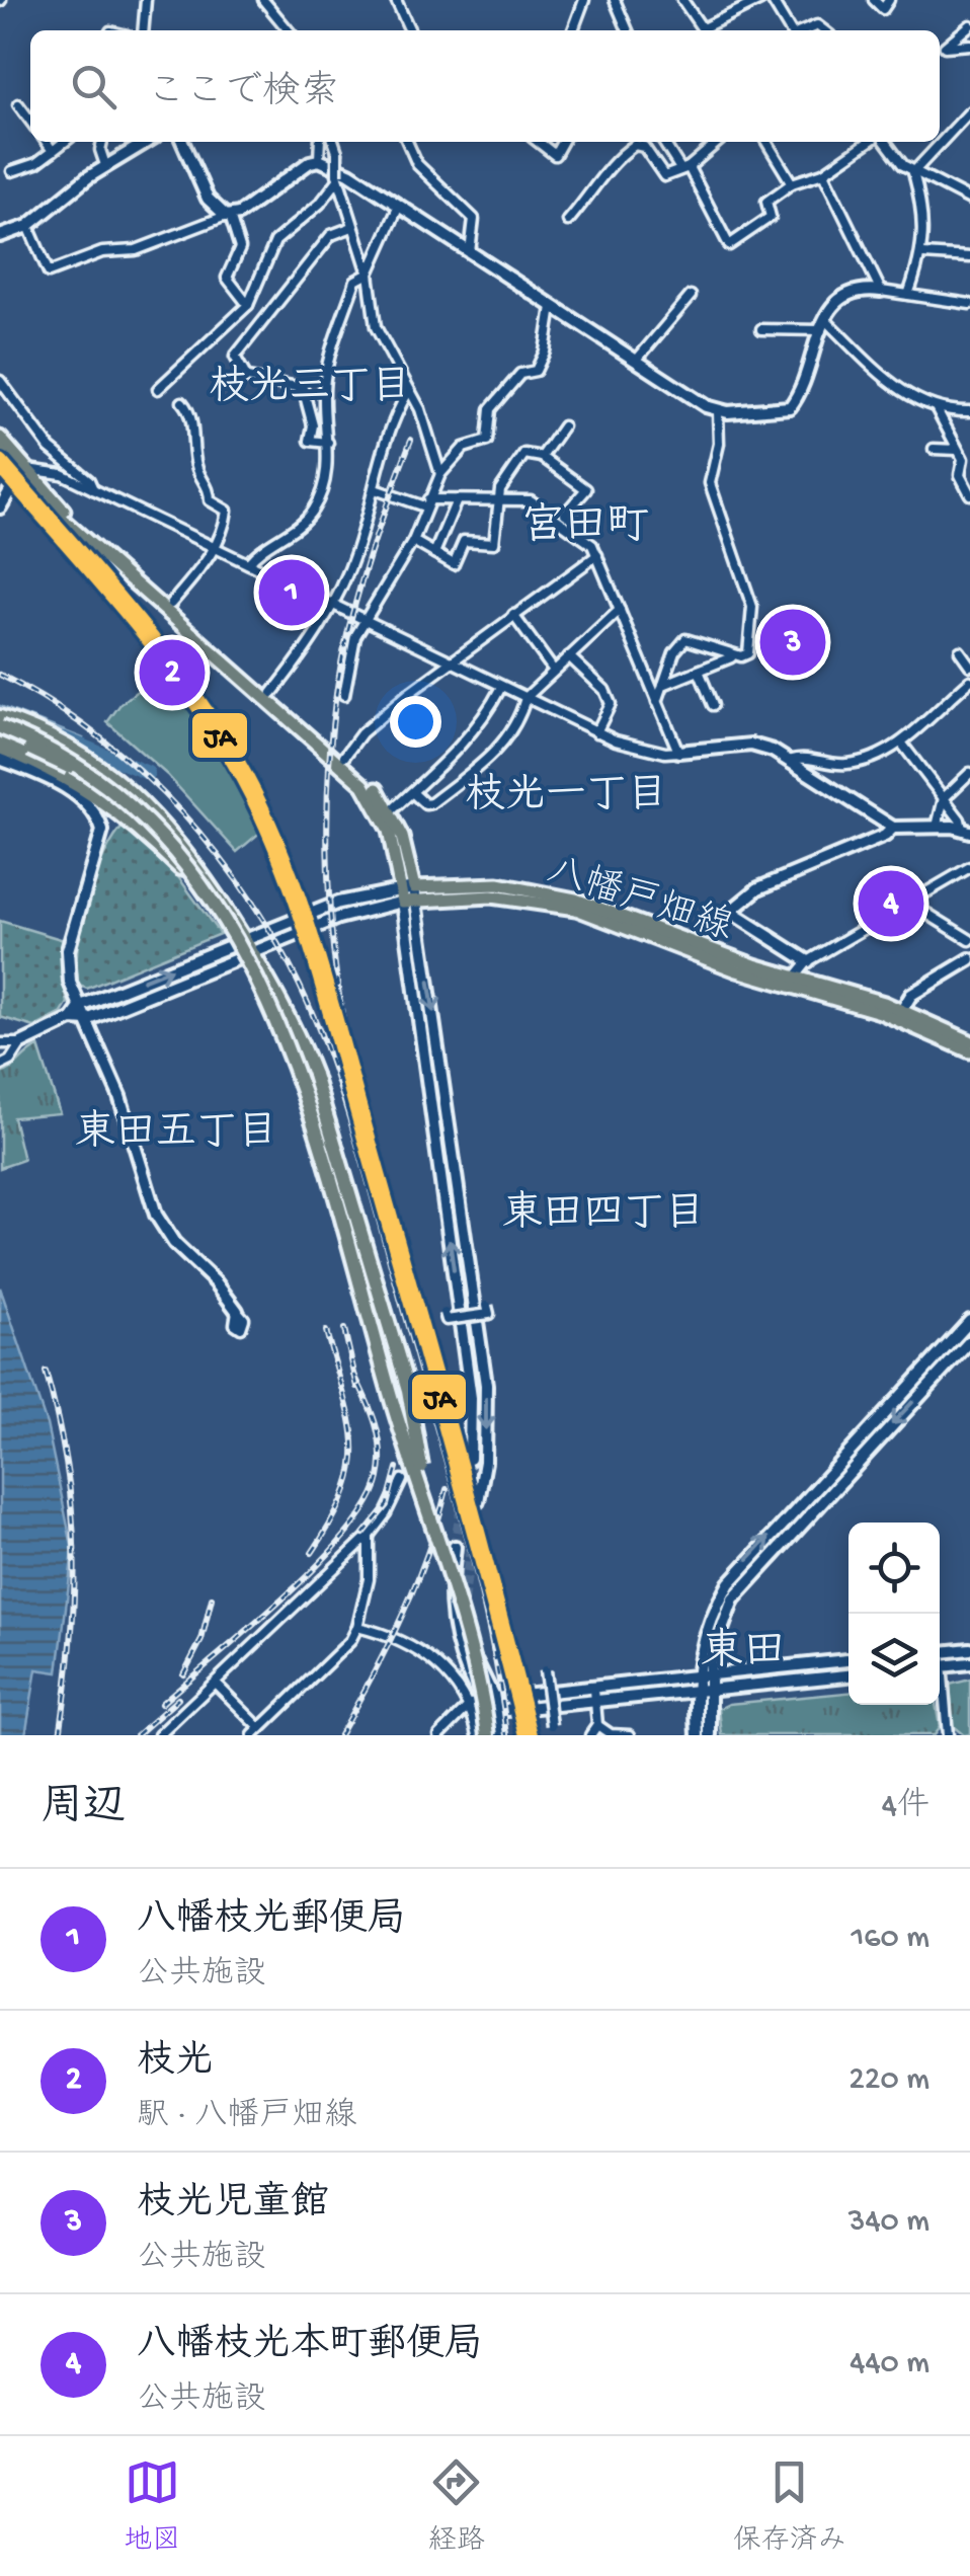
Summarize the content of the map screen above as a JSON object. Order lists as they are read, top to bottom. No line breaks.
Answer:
{"streets":{"main road":["八幡戸畑線"]},"districts":["枝光三丁目","宮田町","枝光一丁目","東田五丁目","東田四丁目","東田"],"lines":["transit line JA"],"page":{"search":"ここで検索","pins":["1","3","2","4"],"heading":["周辺","4件"],"list":[{"mark":"1","name":"八幡枝光郵便局","note":"公共施設","value":"160 m"},{"mark":"2","name":"枝光","note":"駅 · 八幡戸畑線","value":"220 m"},{"mark":"3","name":"枝光児童館","note":"公共施設","value":"340 m"},{"mark":"4","name":"八幡枝光本町郵便局","note":"公共施設","value":"440 m"}],"nav":["地図","経路","保存済み"]}}
